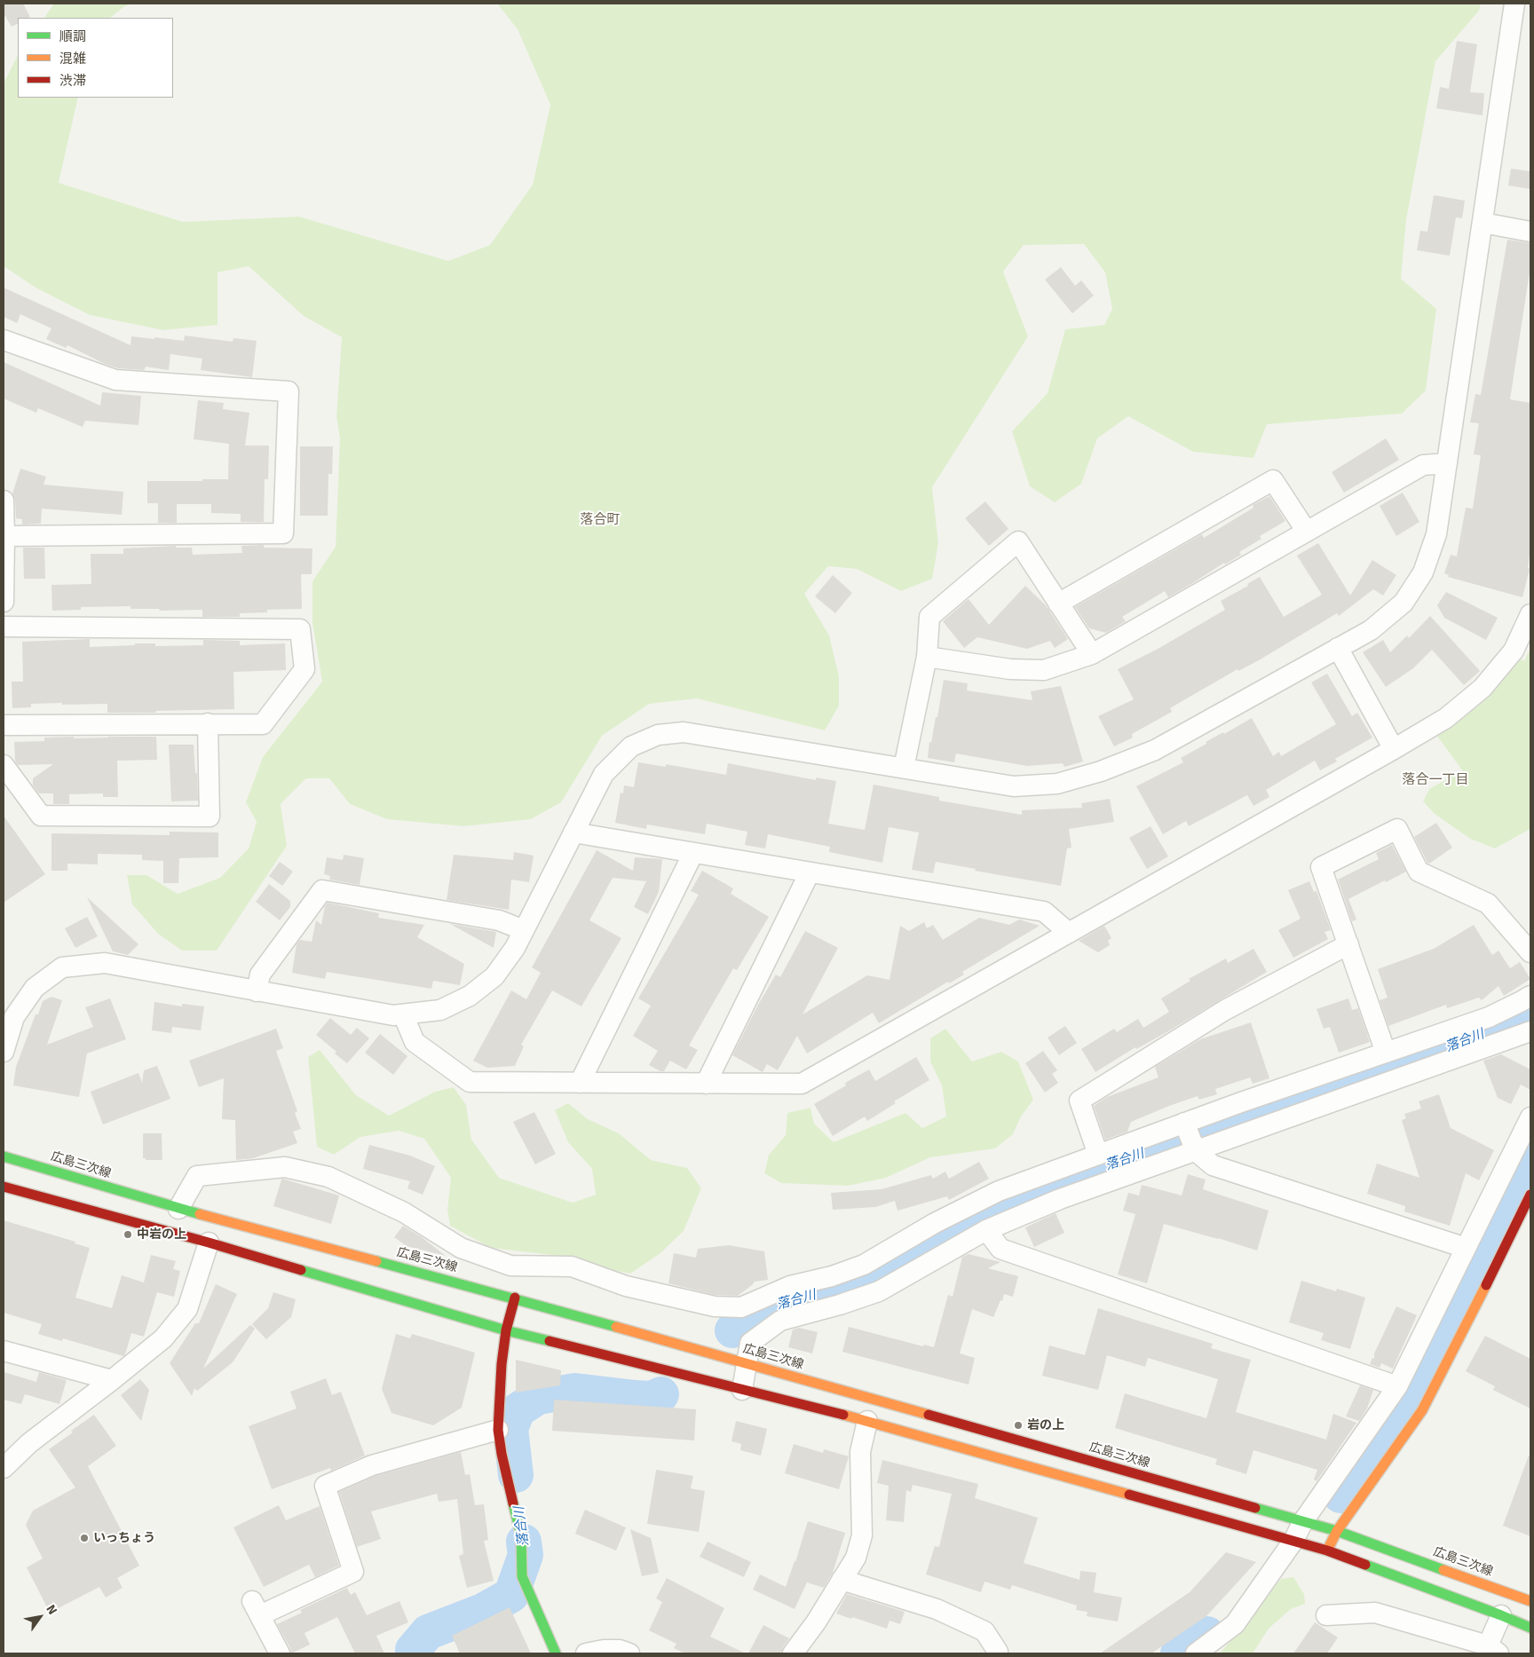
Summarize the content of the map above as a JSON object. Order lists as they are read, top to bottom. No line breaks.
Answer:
{"streets":{"main road":["広島三次線"]},"districts":["落合町","落合一丁目"],"water":["落合川"],"places":["中岩の上","岩の上","いっちょう"],"legend":["順調","混雑","渋滞"],"north":"top right"}
